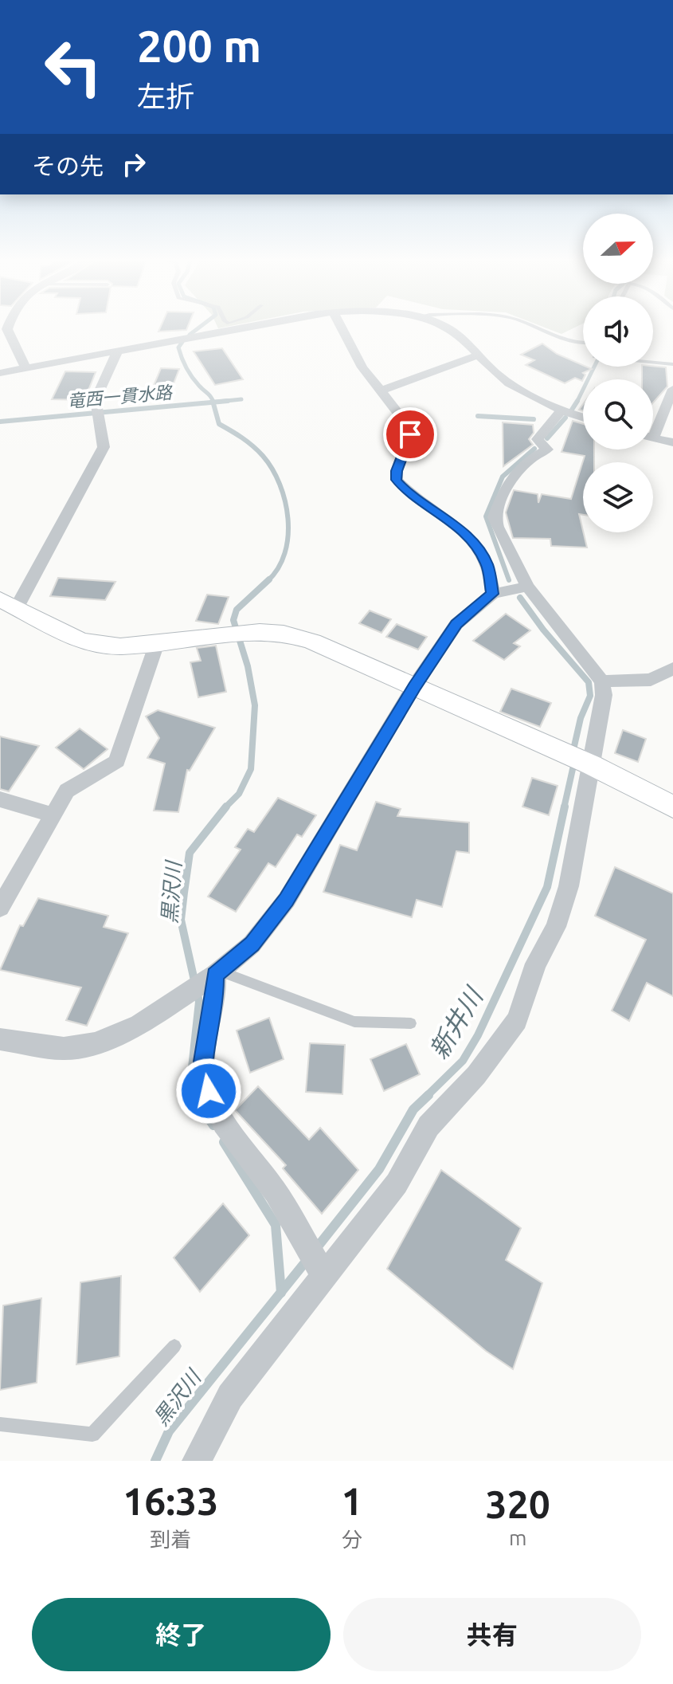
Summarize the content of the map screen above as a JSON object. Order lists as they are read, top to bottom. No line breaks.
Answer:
{"water":["竜西一貫水路","黒沢川","新井川"],"north":"right","page":{"turn":["200 m","左折"],"then":"その先","eta":["16:33","到着","1","分","320","m"],"buttons":["終了","共有"]}}
